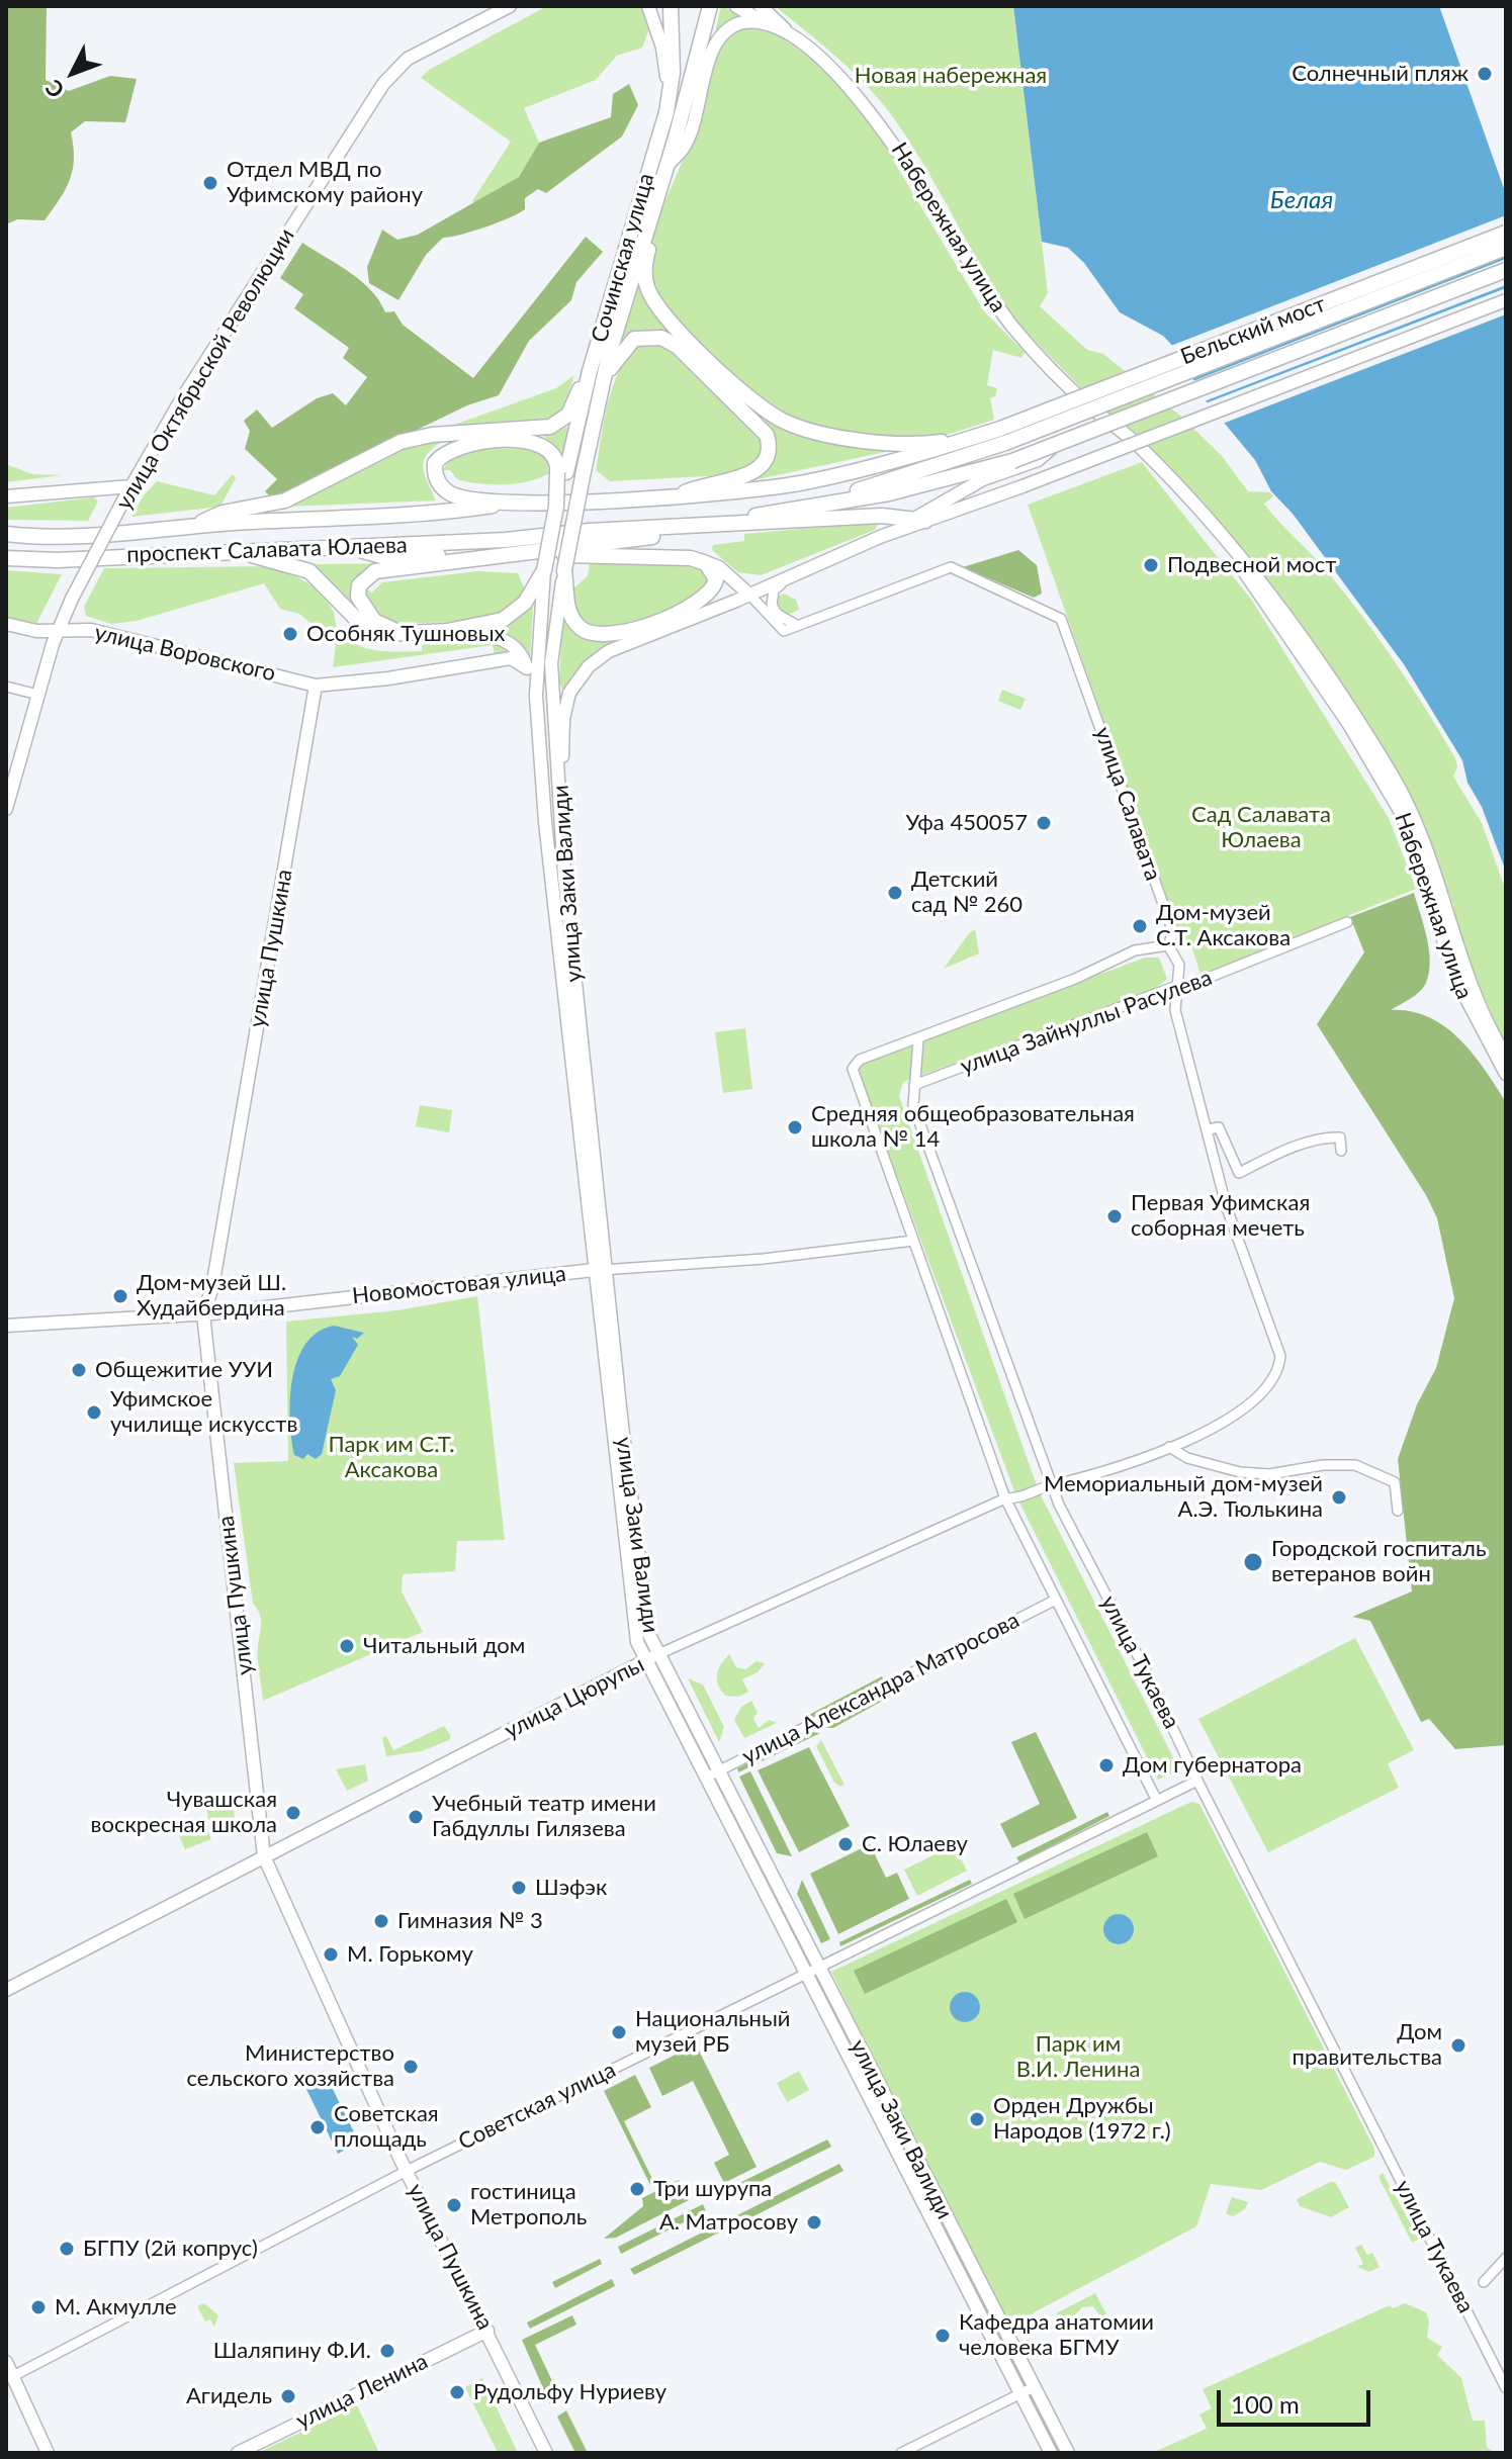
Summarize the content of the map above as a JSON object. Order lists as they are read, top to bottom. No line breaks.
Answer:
{"streets":{"main road":["Набережная улица","Сочинская улица","Бельский мост","улица Октябрьской Революции","проспект Салавата Юлаева","улица Воровского","улица Заки Валиди","улица Пушкина","Новомостовая улица","улица Цюрупы","улица Ленина"],"street":["улица Салавата","улица Зайнуллы Расулева","улица Тукаева","улица Александра Матросова","Советская улица"]},"crossings":[["Сочинская улица","улица Заки Валиди"],["улица Октябрьской Революции","улица Воровского"],["улица Воровского","улица Пушкина"],["улица Салавата","улица Зайнуллы Расулева"],["улица Салавата","улица Цюрупы"],["улица Заки Валиди","Новомостовая улица"],["улица Заки Валиди","улица Александра Матросова"],["улица Заки Валиди","улица Цюрупы"],["улица Заки Валиди","Советская улица"],["улица Пушкина","Новомостовая улица"],["улица Пушкина","улица Цюрупы"],["улица Пушкина","Советская улица"],["улица Пушкина","улица Ленина"],["улица Зайнуллы Расулева","улица Тукаева"],["Новомостовая улица","улица Тукаева"],["улица Тукаева","улица Александра Матросова"],["улица Тукаева","улица Цюрупы"],["улица Тукаева","Советская улица"]],"water":["Белая"],"parks":["Новая набережная","Сад Салавата Юлаева","Парк им С.Т. Аксакова","Парк им В.И. Ленина"],"places":["Солнечный пляж","Отдел МВД по Уфимскому району","Подвесной мост","Особняк Тушновых","Уфа 450057","Детский сад № 260","Дом-музей С.Т. Аксакова","Средняя общеобразовательная школа № 14","Первая Уфимская соборная мечеть","Дом-музей Ш. Худайбердина","Общежитие УУИ","Уфимское училище искусств","Мемориальный дом-музей А.Э. Тюлькина","Городской госпиталь ветеранов войн","Читальный дом","Дом губернатора","Чувашская воскресная школа","Учебный театр имени Габдуллы Гилязева","С. Юлаеву","Шэфэк","Гимназия № 3","М. Горькому","Национальный музей РБ","Дом правительства","Министерство сельского хозяйства","Орден Дружбы Народов (1972 г.)","Советская площадь","Три шурупа","гостиница Метрополь","А. Матросову","БГПУ (2й копрус)","М. Акмулле","Кафедра анатомии человека БГМУ","Шаляпину Ф.И.","Рудольфу Нуриеву","Агидель"],"scale_bar":"100 m","north":"bottom left"}
